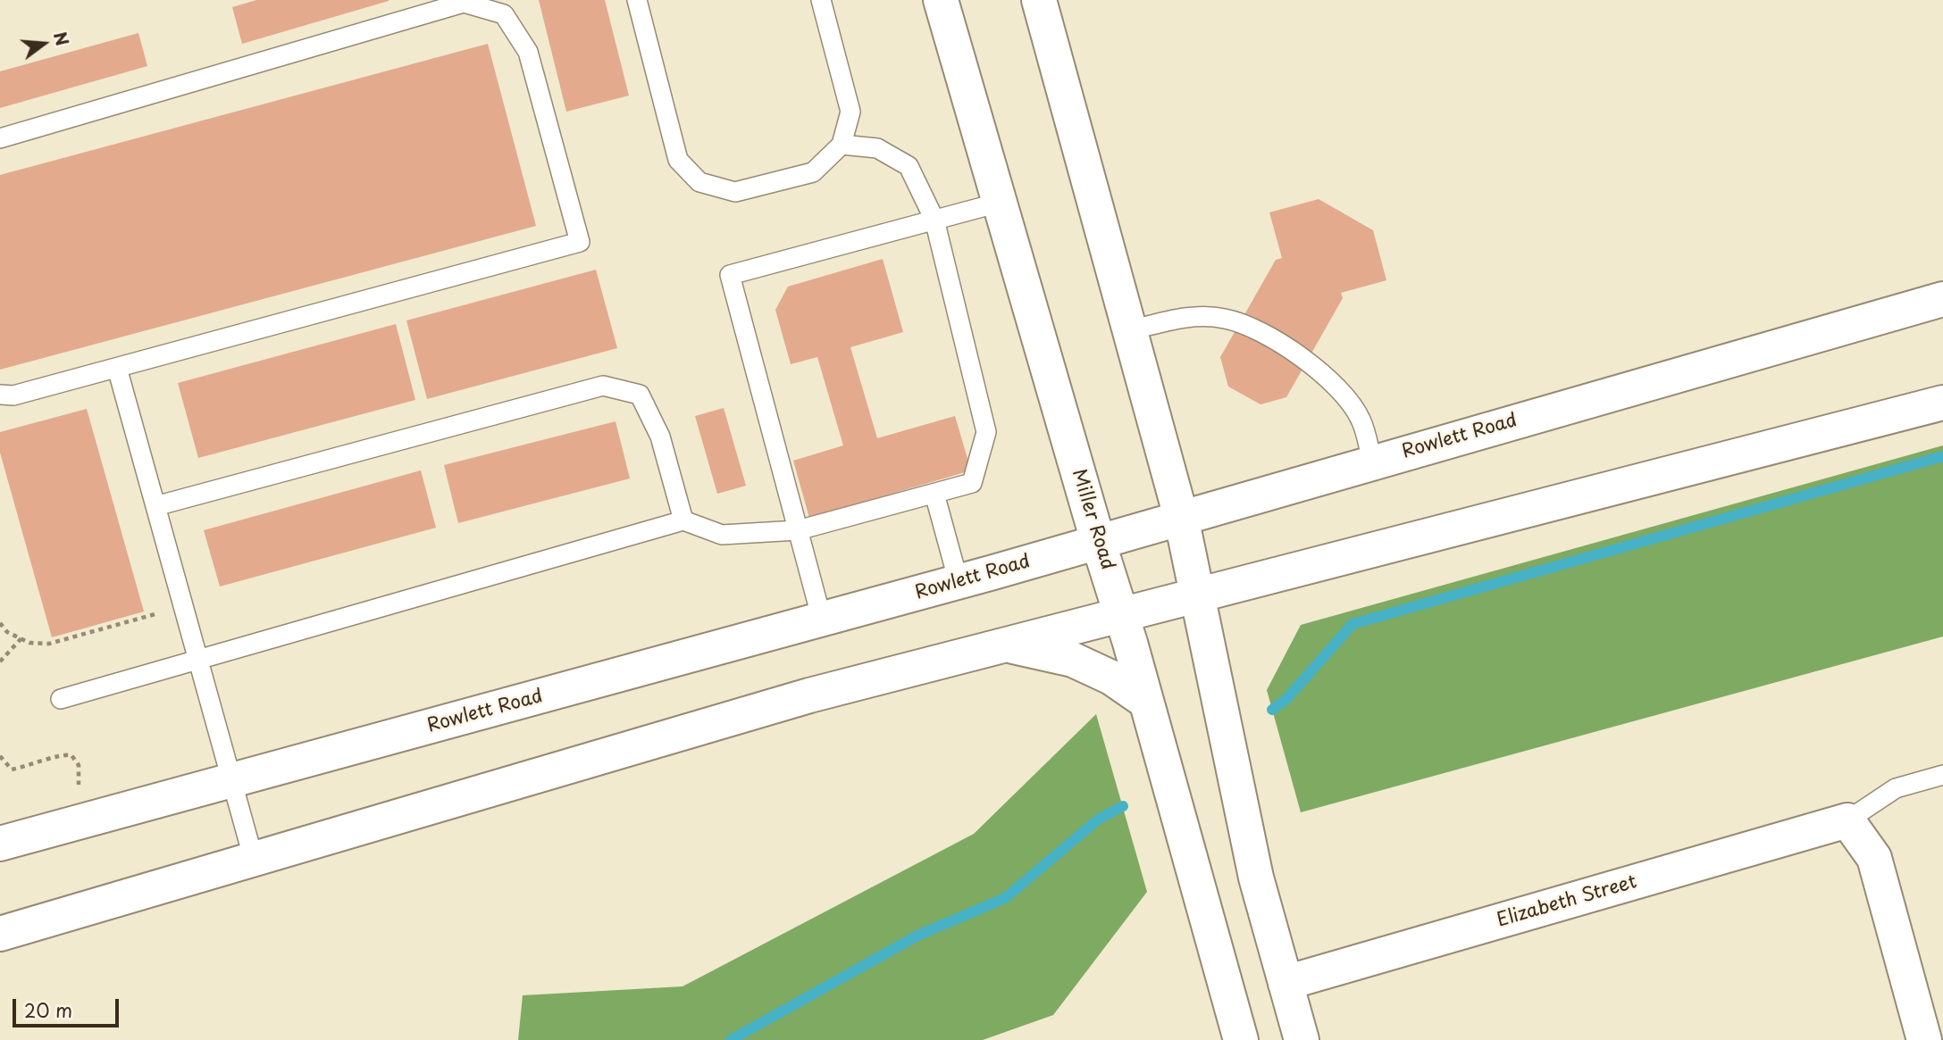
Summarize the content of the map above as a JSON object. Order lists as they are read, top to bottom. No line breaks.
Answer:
{"streets":{"main road":["Rowlett Road","Miller Road","Elizabeth Street"]},"crossings":[["Rowlett Road","Miller Road"]],"scale_bar":"20 m","north":"right"}
